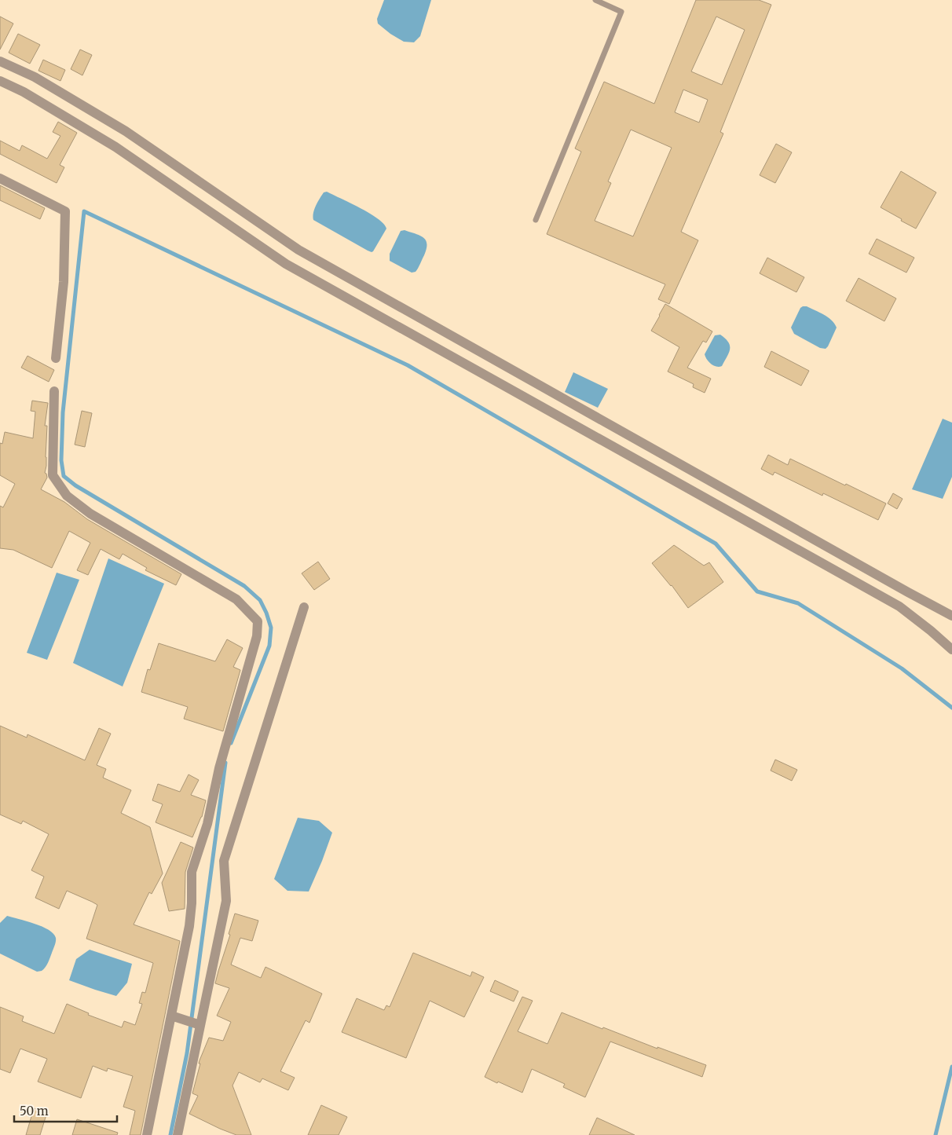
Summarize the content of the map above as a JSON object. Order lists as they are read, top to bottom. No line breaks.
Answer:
{"scale_bar":"50 m"}
